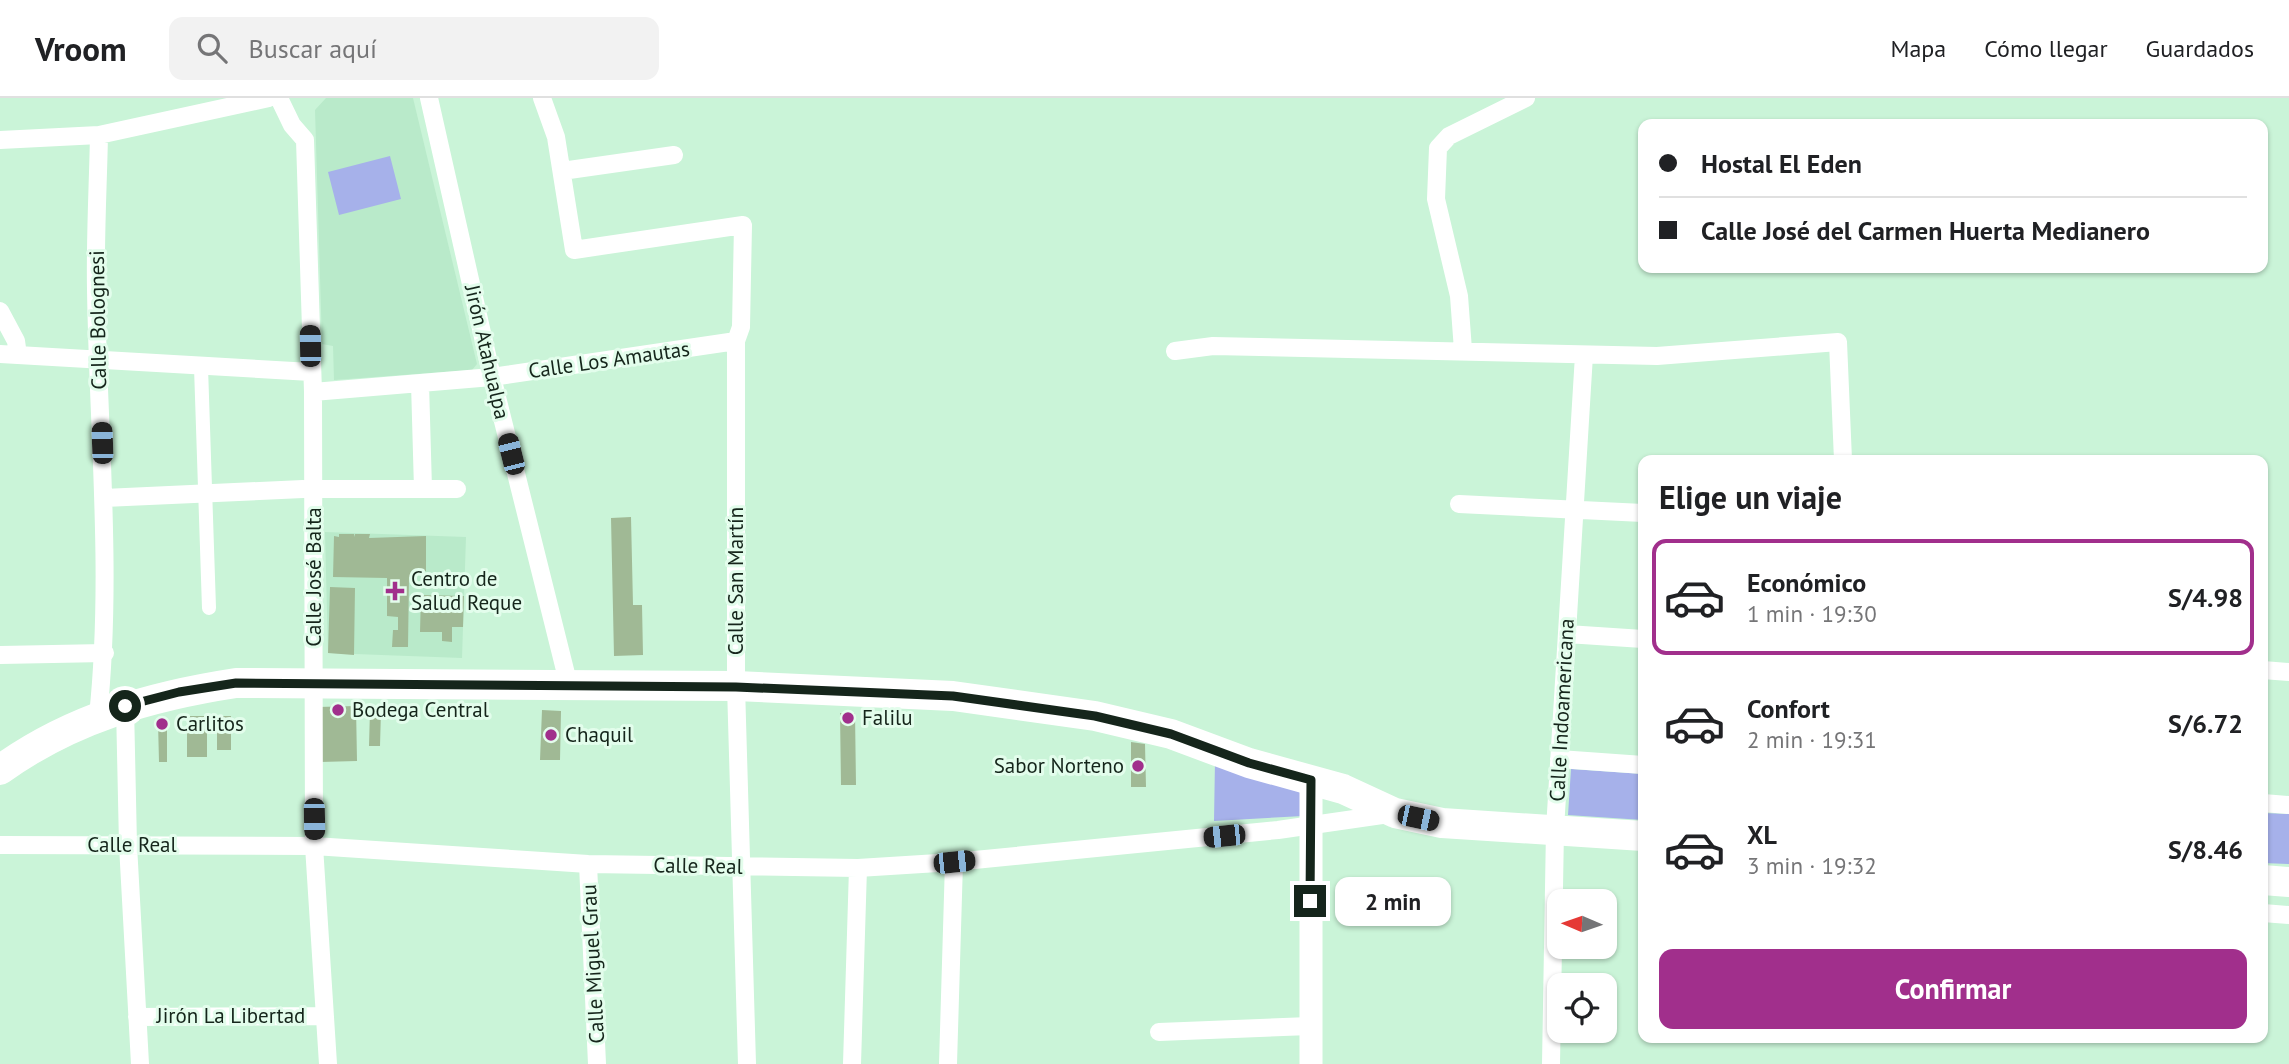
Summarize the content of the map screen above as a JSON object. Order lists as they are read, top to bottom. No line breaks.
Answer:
{"streets":{"street":["Calle Bolognesi","Jirón Atahualpa","Calle Los Amautas","Calle José Balta","Calle San Martín","Calle Indoamericana","Calle Real","Calle Miguel Grau","Jirón La Libertad"]},"crossings":[["Calle Bolognesi","Calle Real"],["Calle Bolognesi","Jirón La Libertad"],["Jirón Atahualpa","Calle Los Amautas"],["Calle Los Amautas","Calle José Balta"],["Calle Los Amautas","Calle San Martín"],["Calle José Balta","Calle Real"],["Calle José Balta","Jirón La Libertad"],["Calle San Martín","Calle Real"],["Calle Real","Calle Miguel Grau"]],"places":{"health":["Centro de Salud Reque"],"other":["Bodega Central","Falilu","Carlitos","Chaquil","Sabor Norteno"]},"north":"left","page":{"header":"Vroom","search":"Buscar aquí","nav":["Mapa","Cómo llegar","Guardados"],"banner":["Hostal El Eden","Calle José del Carmen Huerta Medianero"],"heading":"Elige un viaje","list":[{"name":"Económico","note":"1 min · 19:30","value":"S/4.98"},{"name":"Confort","note":"2 min · 19:31","value":"S/6.72"},{"name":"XL","note":"3 min · 19:32","value":"S/8.46"}],"bubble":"2 min","buttons":"Confirmar"}}
